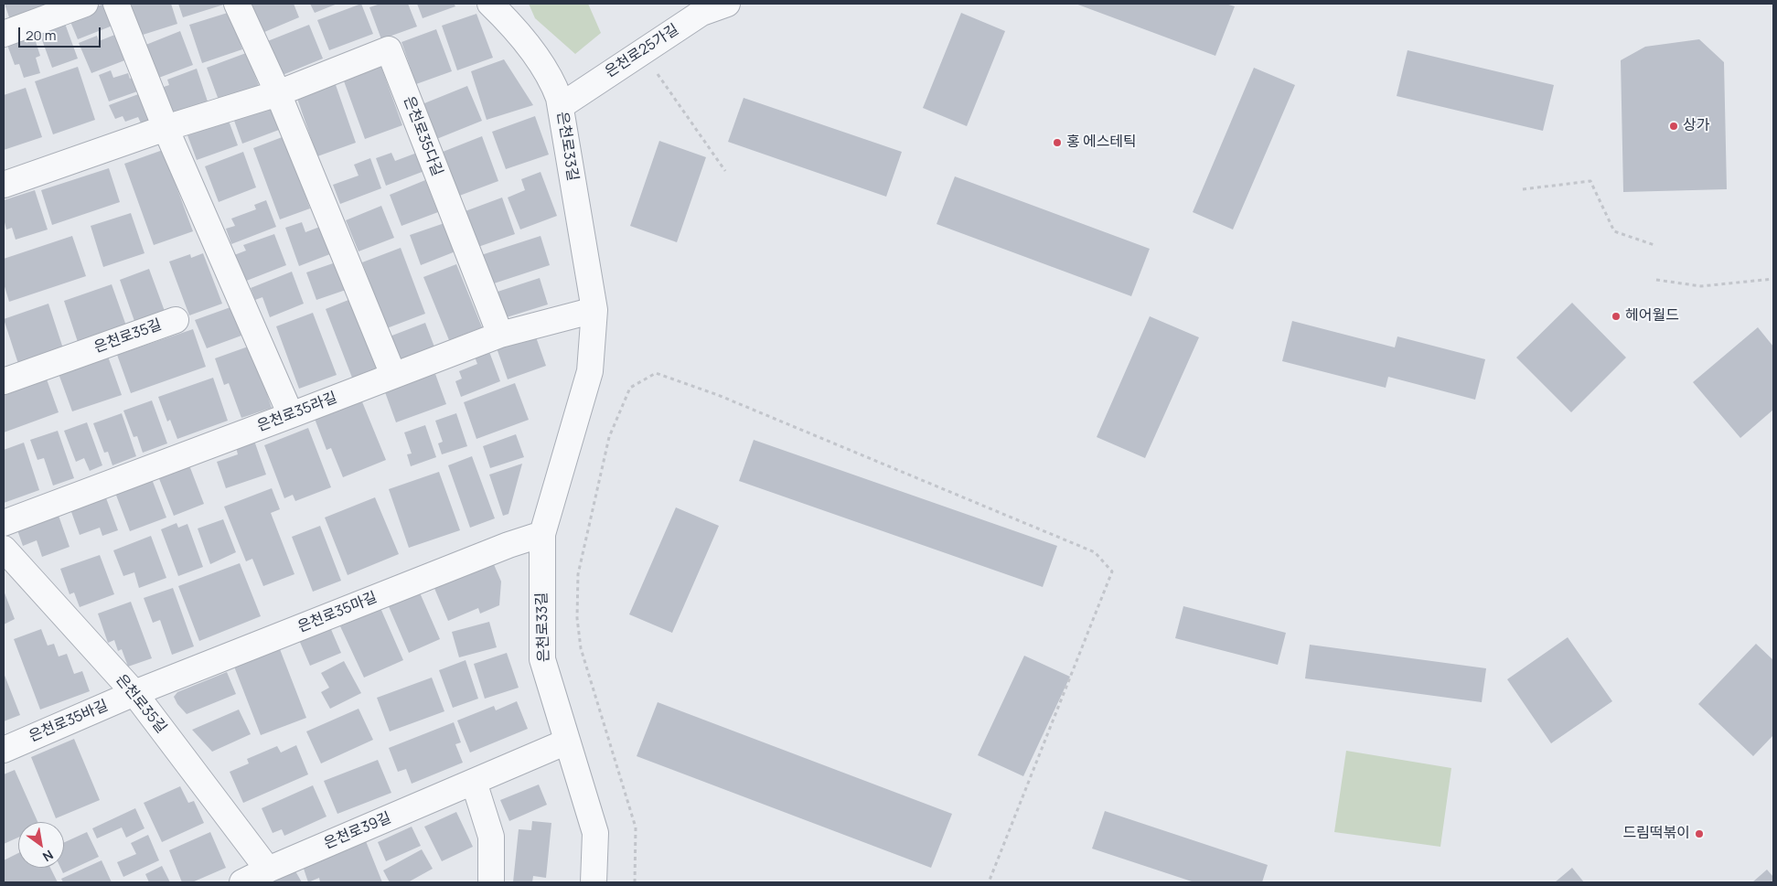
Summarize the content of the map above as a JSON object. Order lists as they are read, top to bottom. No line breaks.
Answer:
{"streets":{"street":["은천로25가길","은천로35다길","은천로33길","은천로35길","은천로35라길","은천로35마길","은천로35바길","은천로39길"]},"crossings":[["은천로25가길","은천로33길"],["은천로35다길","은천로35라길"],["은천로33길","은천로35라길"],["은천로33길","은천로35마길"],["은천로33길","은천로39길"],["은천로35길","은천로35마길"],["은천로35길","은천로35바길"],["은천로35길","은천로39길"],["은천로35마길","은천로35바길"]],"places":["상가","홍 에스테틱","헤어월드","드림떡볶이"],"scale_bar":"20 m","north":"bottom right"}
